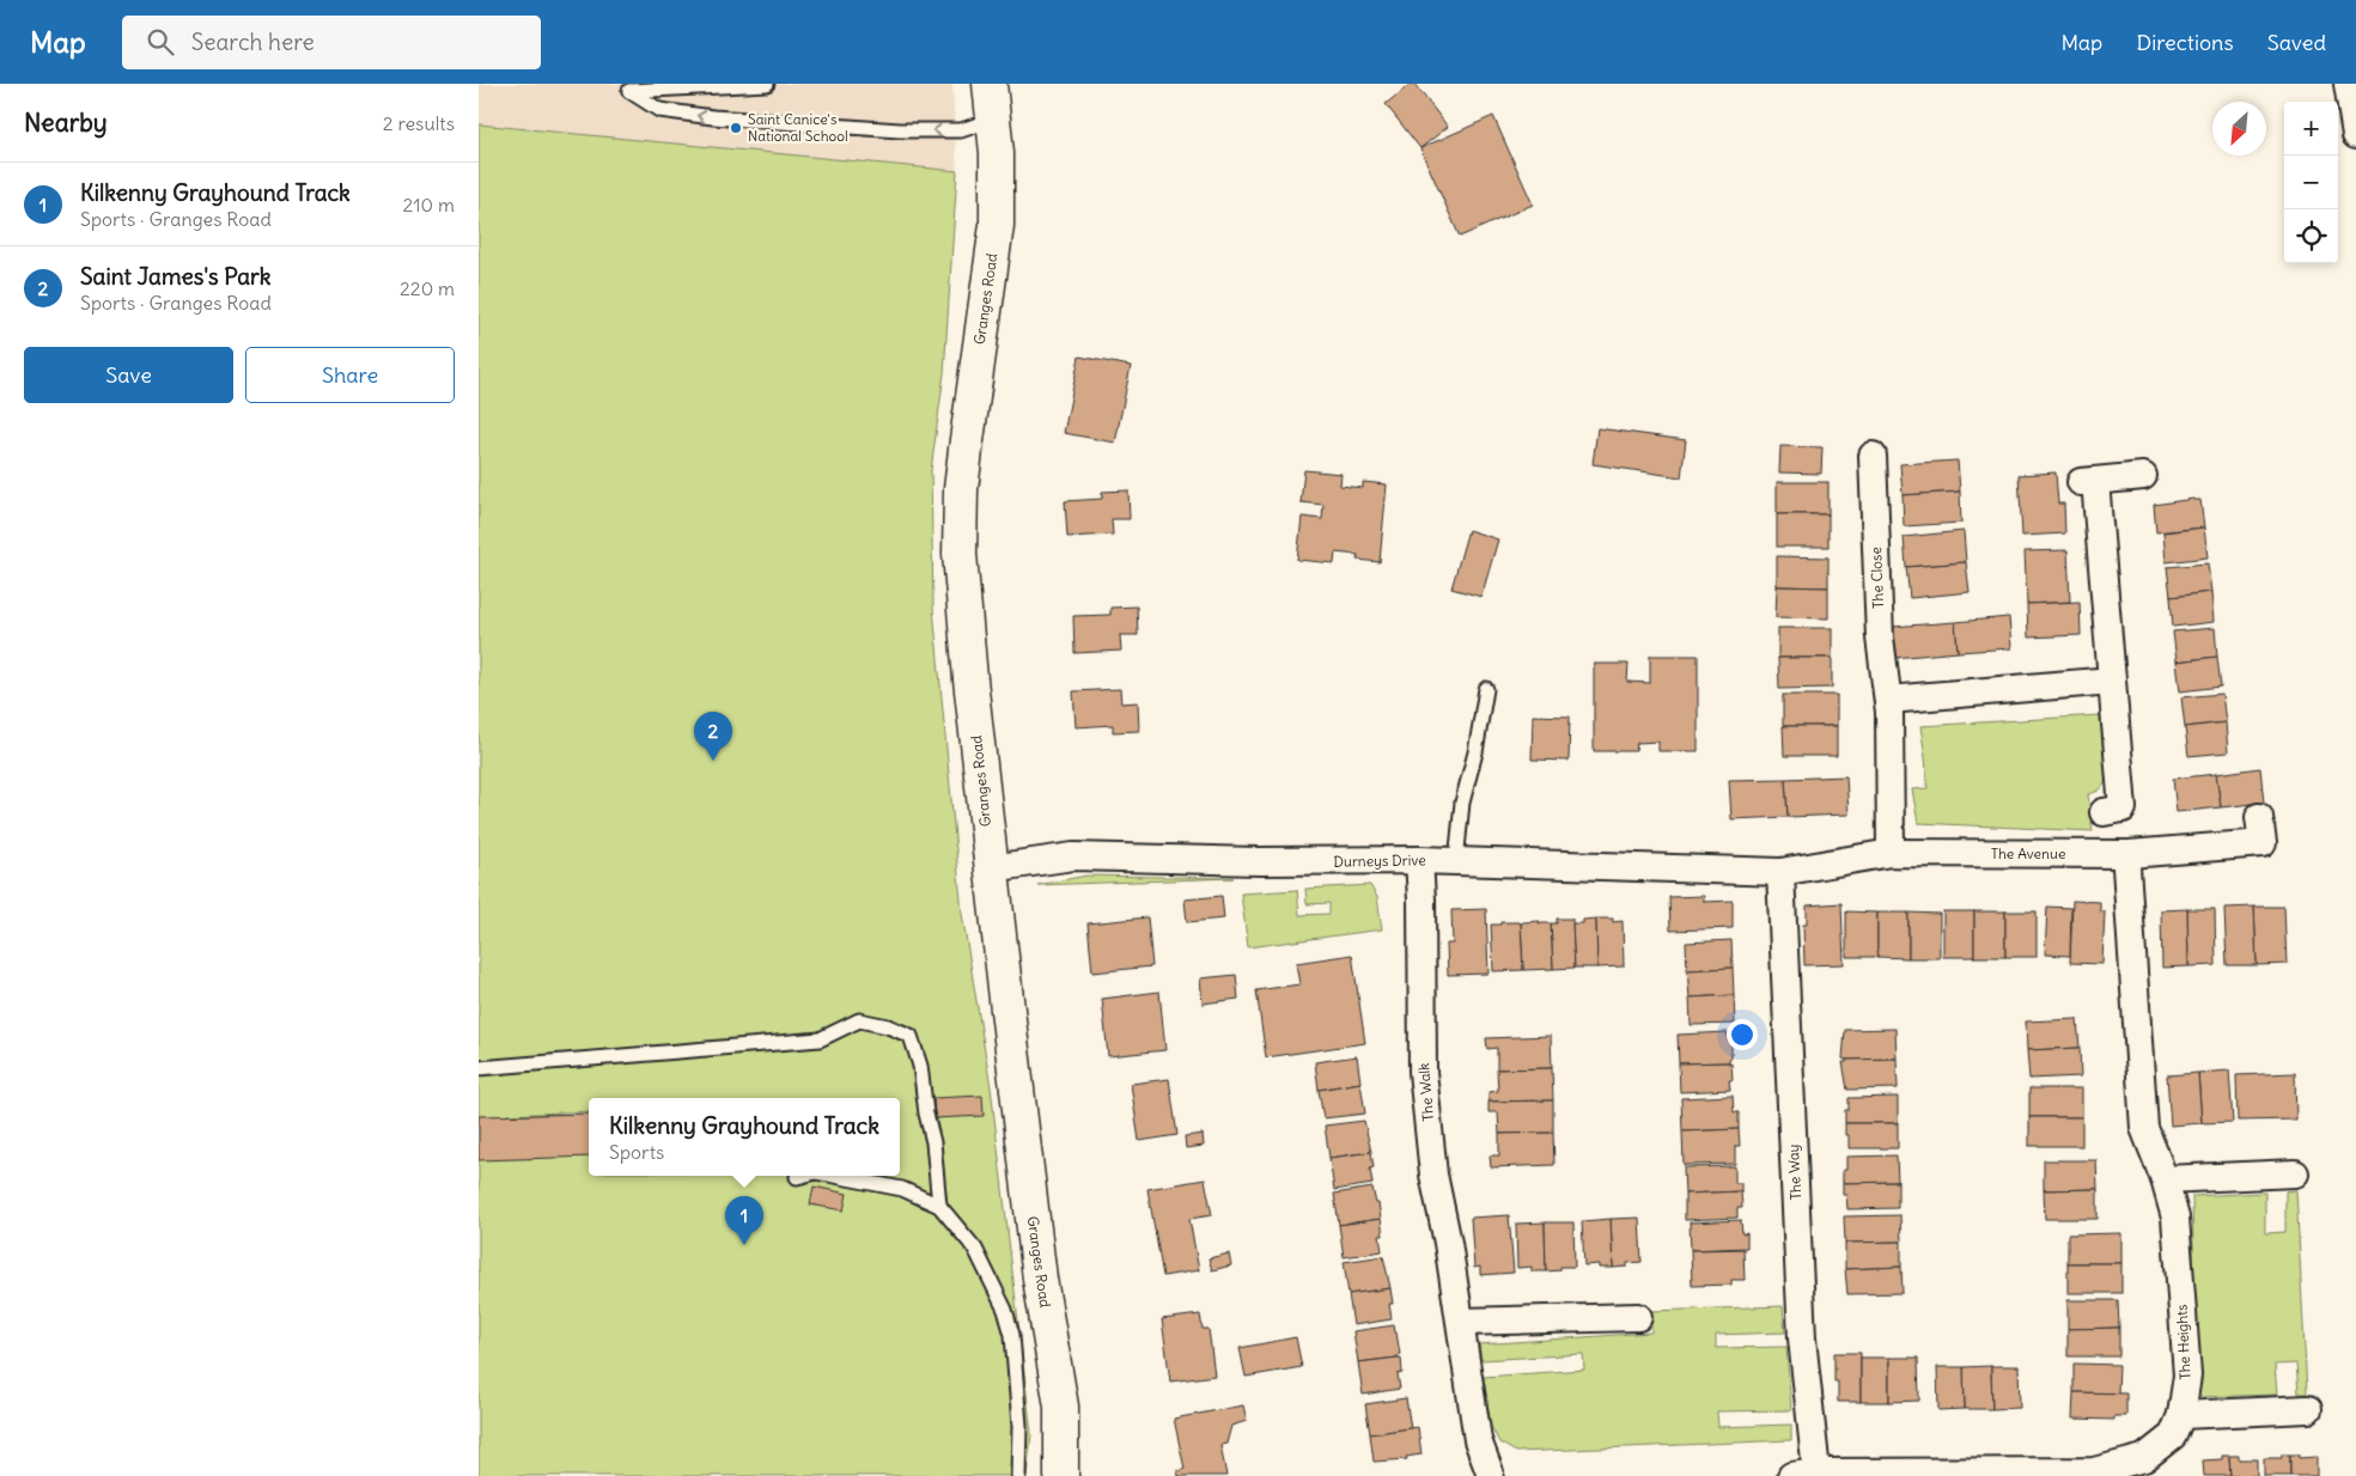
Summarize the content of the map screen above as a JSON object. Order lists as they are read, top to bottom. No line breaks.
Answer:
{"streets":{"street":["Granges Road","The Close","The Avenue","Durneys Drive","The Walk","The Way","The Heights"]},"crossings":[["Granges Road","Durneys Drive"],["The Close","The Avenue"],["The Avenue","Durneys Drive"],["The Avenue","The Way"],["The Avenue","The Heights"],["Durneys Drive","The Walk"],["Durneys Drive","The Way"]],"places":["Saint Canice's National School"],"north":"bottom left","page":{"header":"Map","search":"Search here","nav":["Map","Directions","Saved"],"heading":["Nearby","2 results"],"map_buttons":["+","−"],"list":[{"mark":"1","name":"Kilkenny Grayhound Track","note":"Sports · Granges Road","value":"210 m"},{"mark":"2","name":"Saint James's Park","note":"Sports · Granges Road","value":"220 m"}],"buttons":["Save","Share"],"pins":["2","1"],"popup":["Kilkenny Grayhound Track","Sports"]}}
